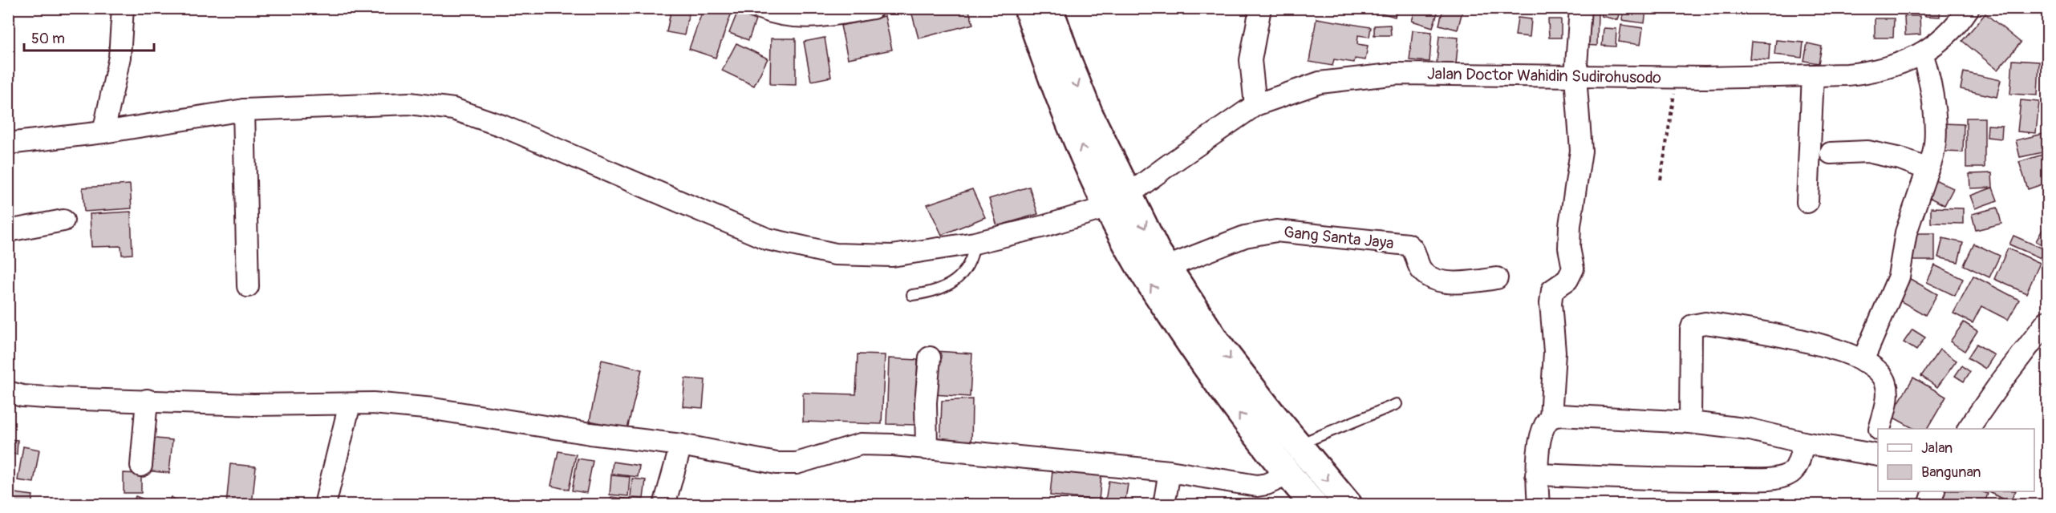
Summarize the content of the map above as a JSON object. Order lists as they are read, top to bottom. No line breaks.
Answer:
{"streets":{"street":["Jalan Doctor Wahidin Sudirohusodo","Gang Santa Jaya"]},"legend":["Jalan","Bangunan"],"scale_bar":"50 m"}
